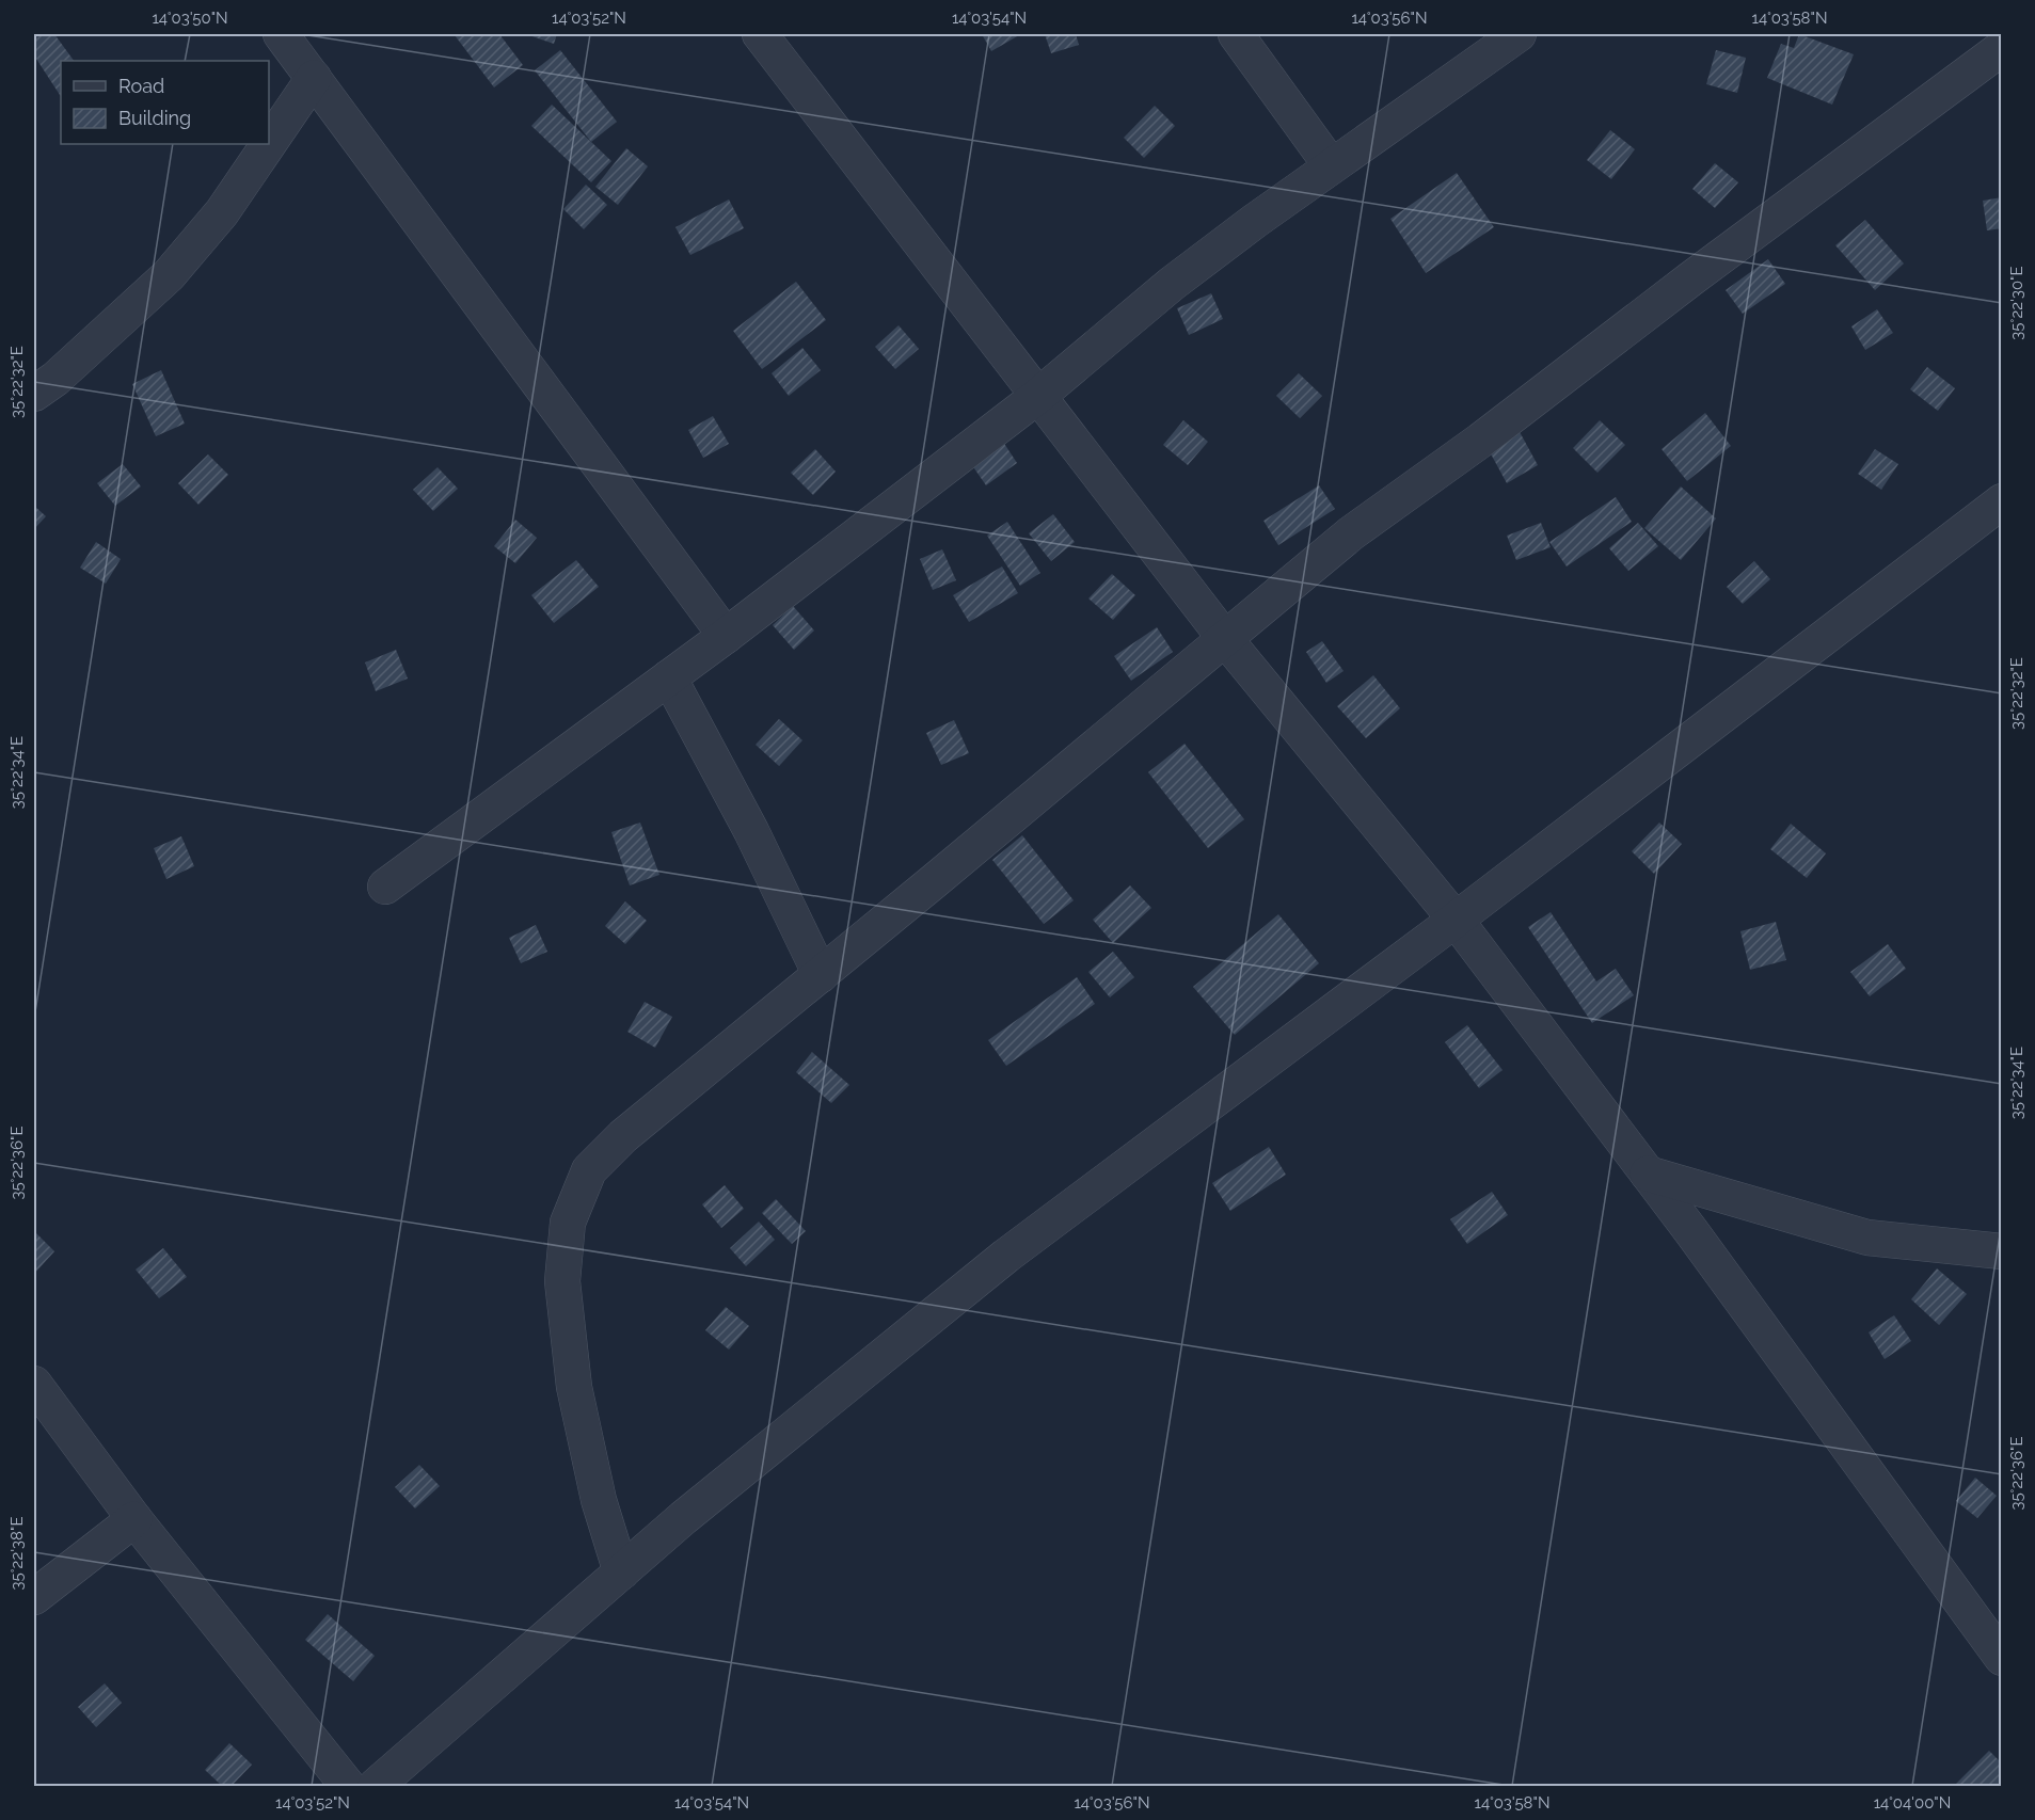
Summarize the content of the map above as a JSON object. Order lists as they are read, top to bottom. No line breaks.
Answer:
{"legend":["Road","Building"],"coordinates":["14°03'50\"N","14°03'52\"N","14°03'54\"N","14°03'56\"N","14°03'58\"N","35°22'30\"E","35°22'32\"E","35°22'34\"E","35°22'36\"E","35°22'38\"E","14°04'00\"N"]}
